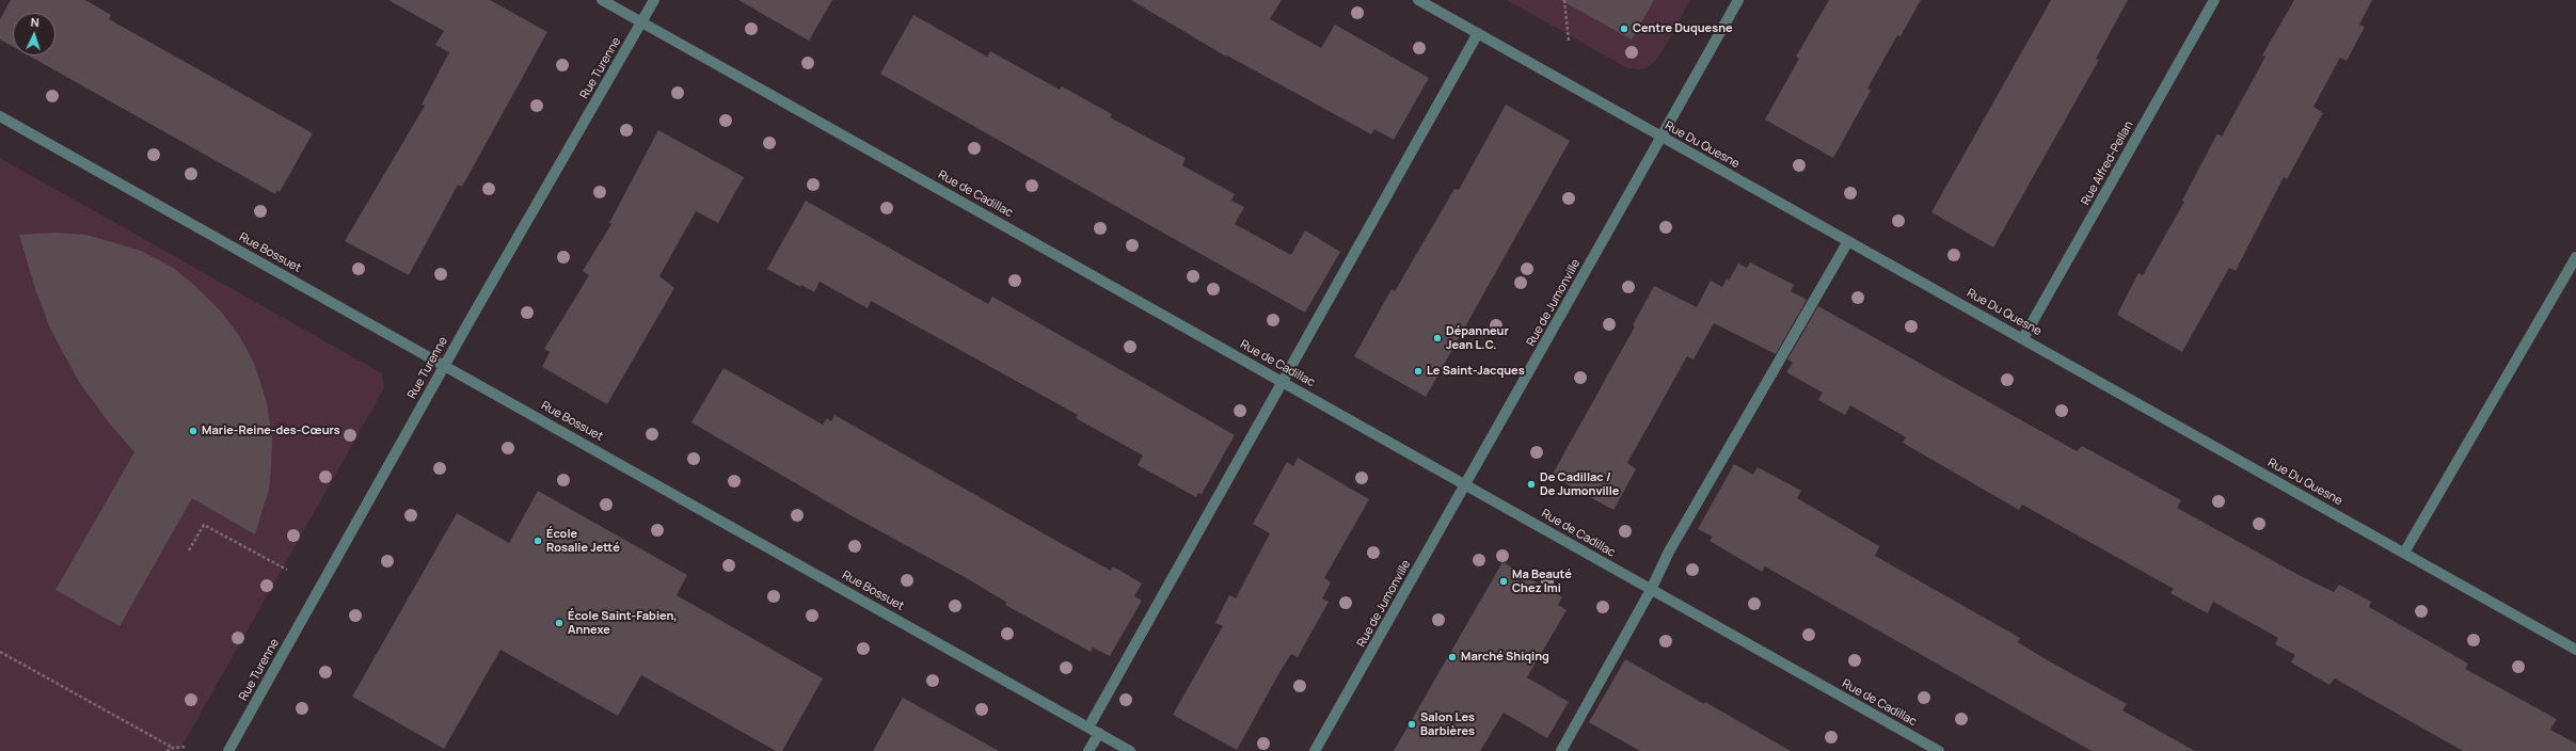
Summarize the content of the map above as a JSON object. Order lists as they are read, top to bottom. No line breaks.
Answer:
{"streets":{"street":["Rue Turenne","Rue Du Quesne","Rue Alfred-Pellan","Rue de Cadillac","Rue Bossuet","Rue de Jumonville"]},"crossings":[["Rue Turenne","Rue de Cadillac"],["Rue Turenne","Rue Bossuet"],["Rue Du Quesne","Rue Alfred-Pellan"],["Rue Du Quesne","Rue de Jumonville"],["Rue de Cadillac","Rue de Jumonville"]],"places":["Centre Duquesne","Dépanneur Jean L.C.","Le Saint-Jacques","Marie-Reine-des-Cœurs","De Cadillac / De Jumonville","École Rosalie Jetté","Ma Beauté Chez Imi","École Saint-Fabien, Annexe","Marché Shiqing","Salon Les Barbières"],"north":"top"}
